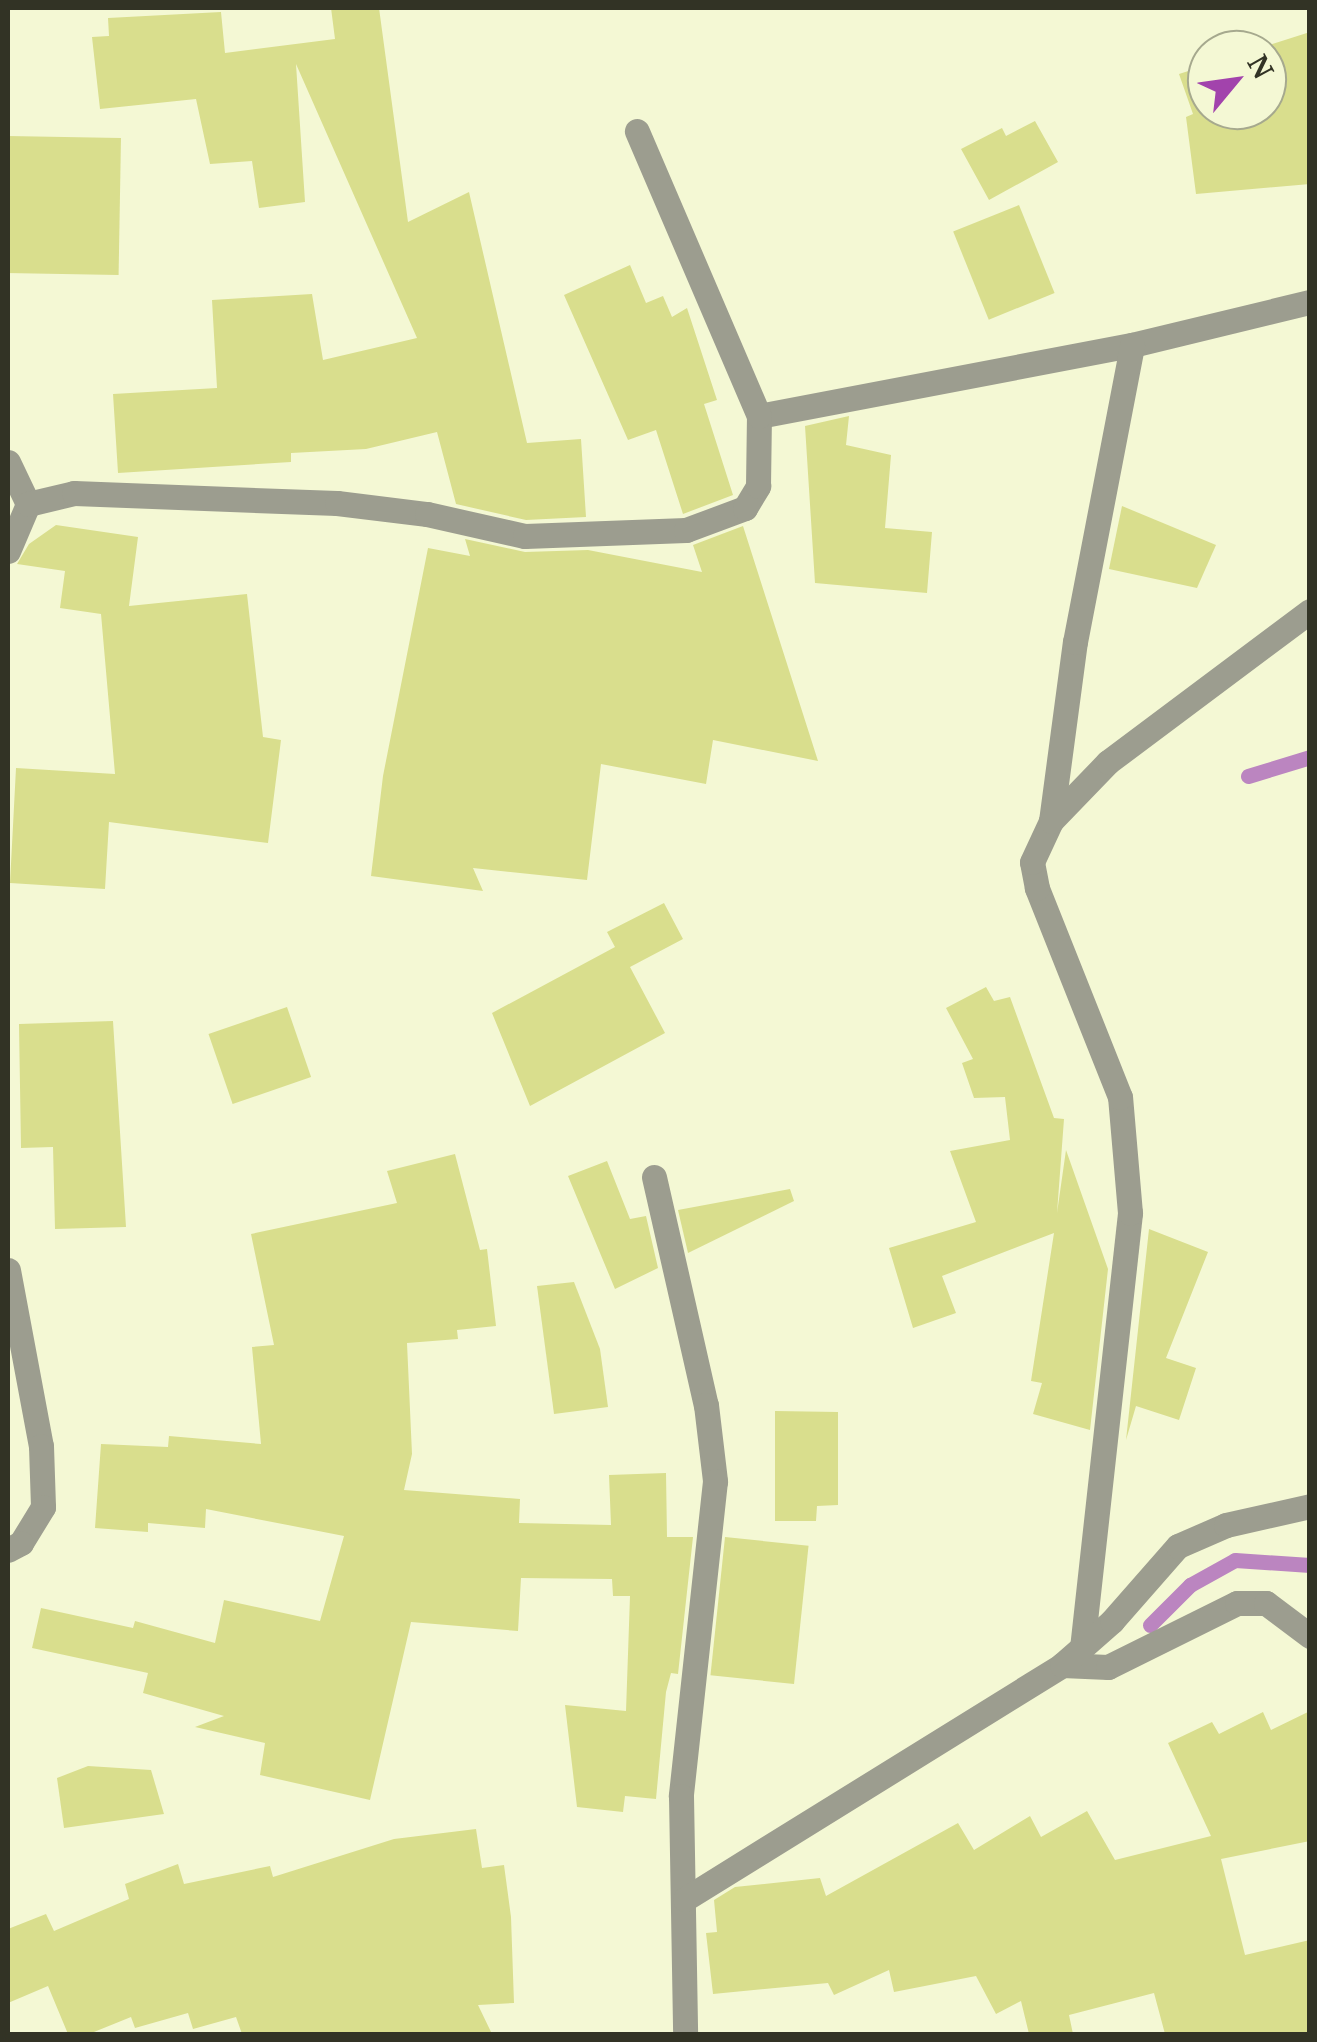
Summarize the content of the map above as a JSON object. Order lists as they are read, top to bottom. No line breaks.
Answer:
{"north":"top right"}
